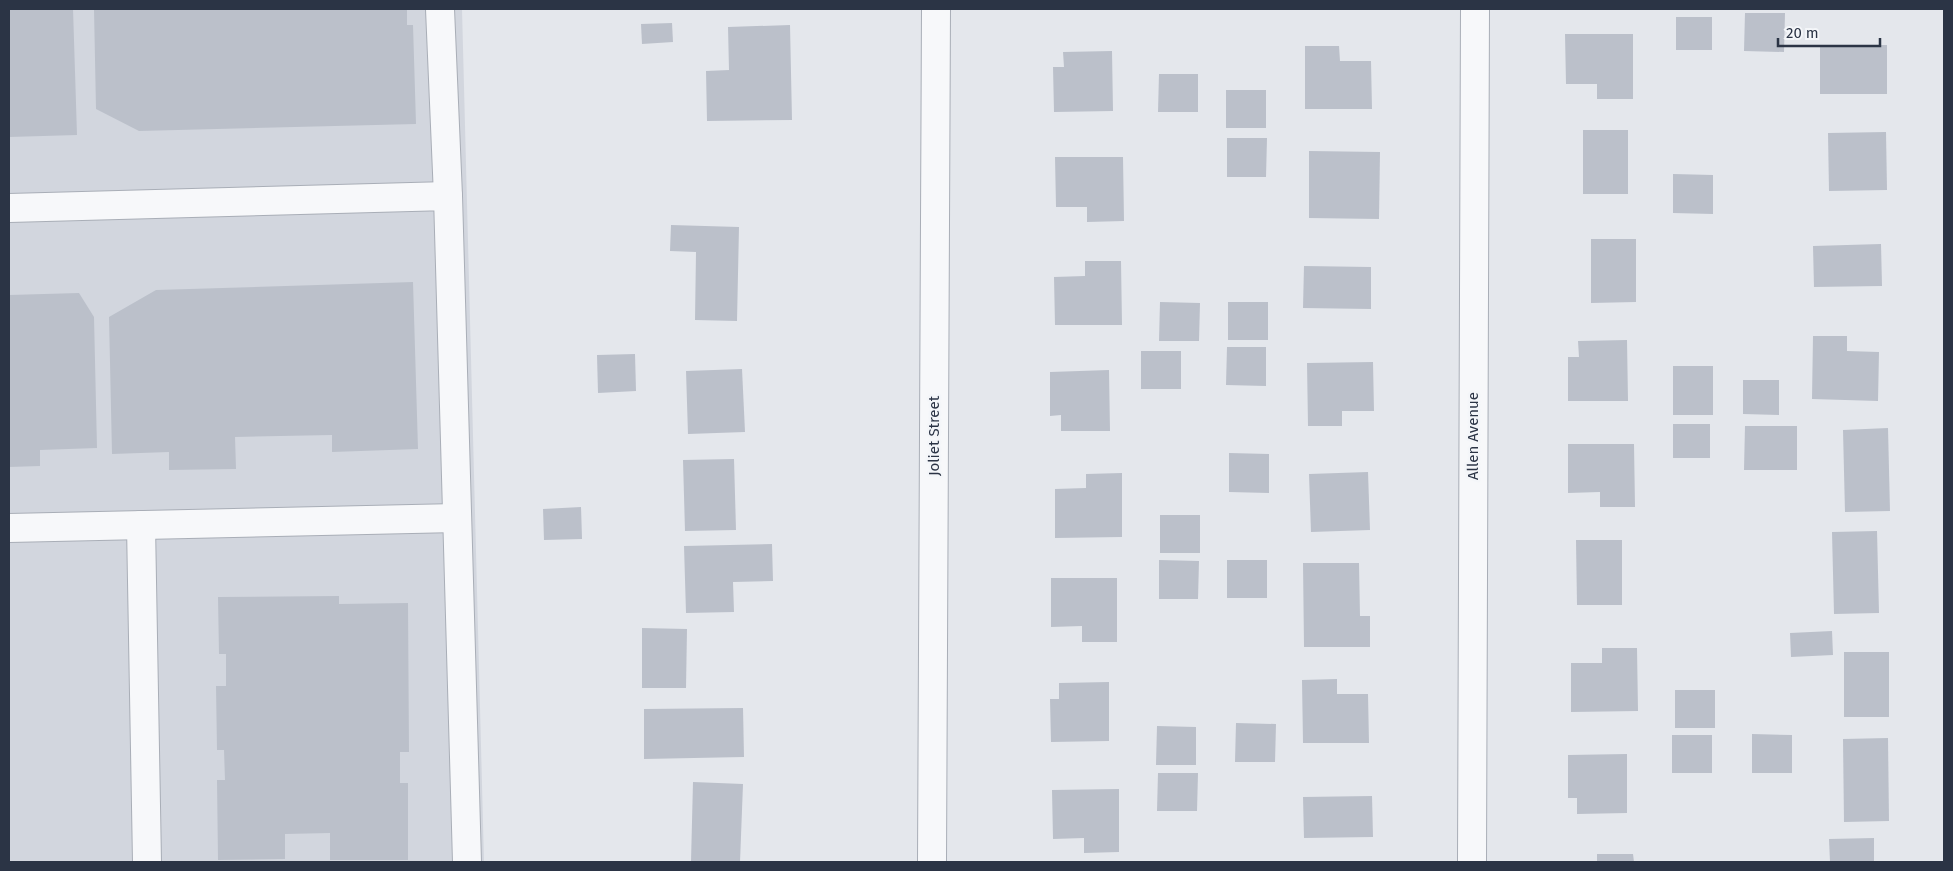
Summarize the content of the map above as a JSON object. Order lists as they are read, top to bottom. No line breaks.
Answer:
{"streets":{"street":["Joliet Street","Allen Avenue"]},"scale_bar":"20 m"}
